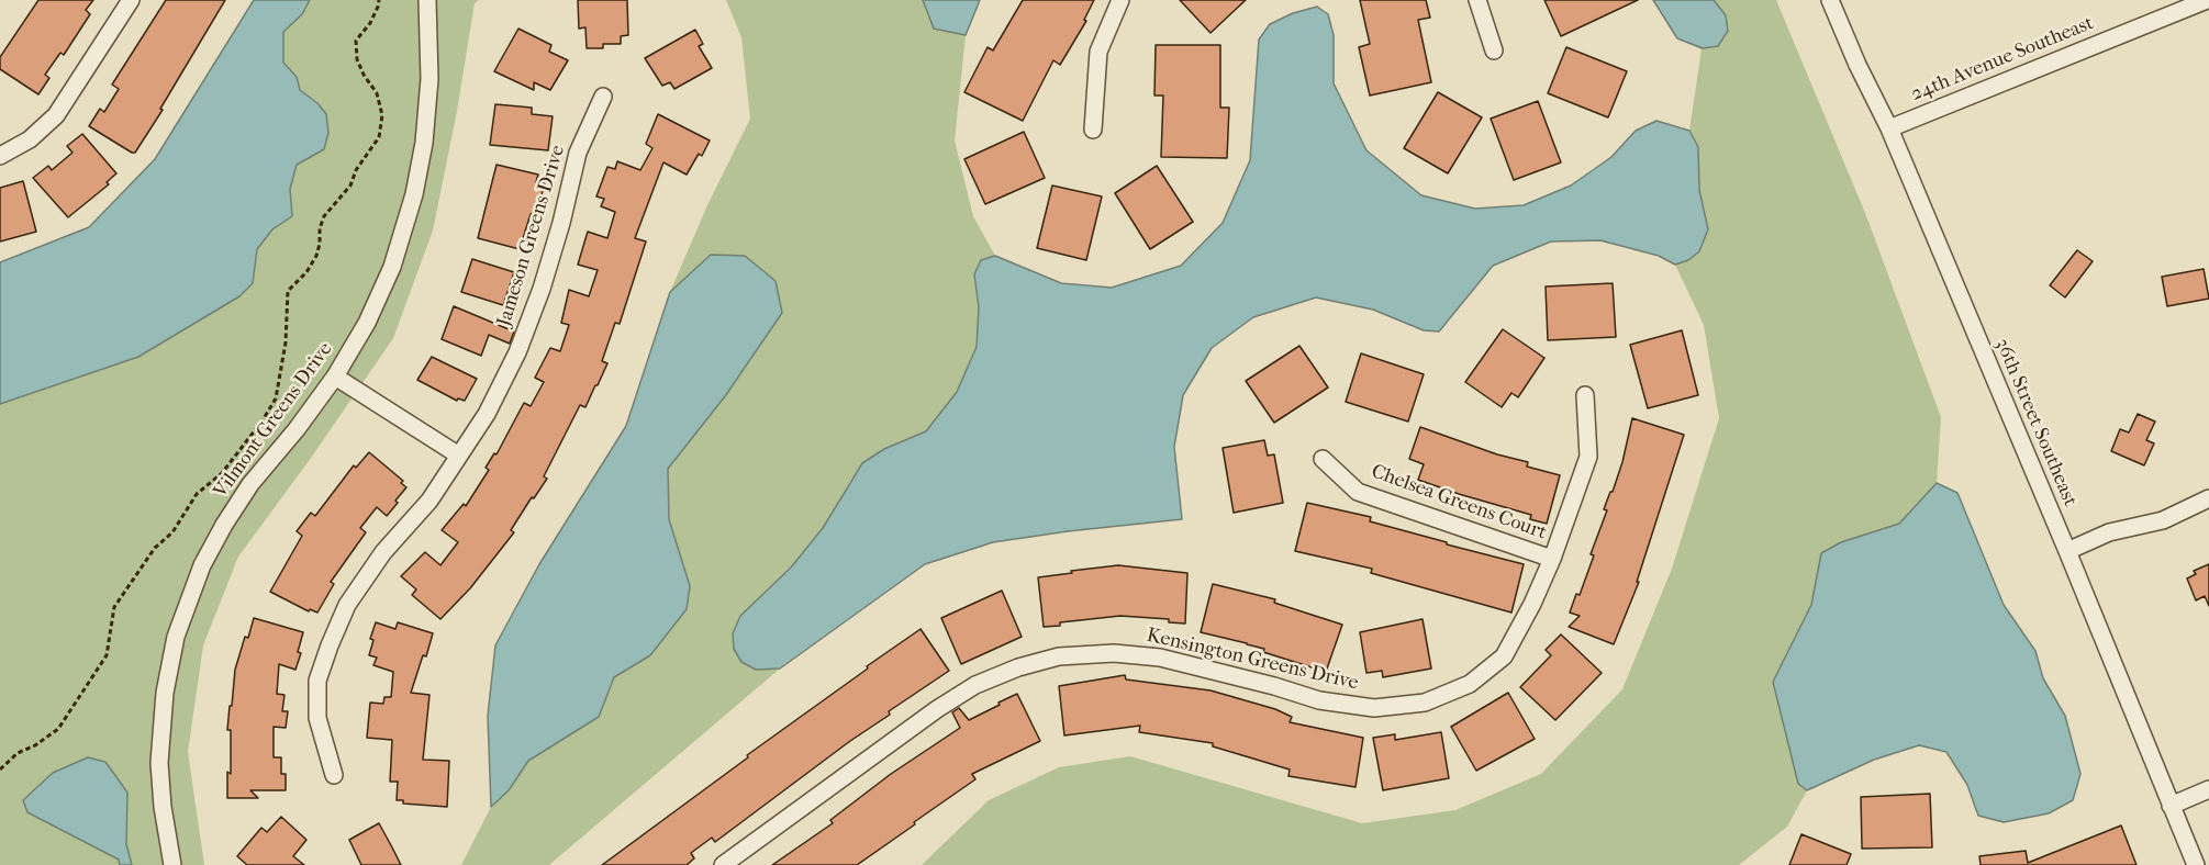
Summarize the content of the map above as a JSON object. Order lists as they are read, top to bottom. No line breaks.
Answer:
{"streets":{"street":["24th Avenue Southeast","Jameson Greens Drive","Vilmont Greens Drive","36th Street Southeast","Chelsea Greens Court","Kensington Greens Drive"]},"crossings":[["24th Avenue Southeast","36th Street Southeast"],["Chelsea Greens Court","Kensington Greens Drive"]]}
